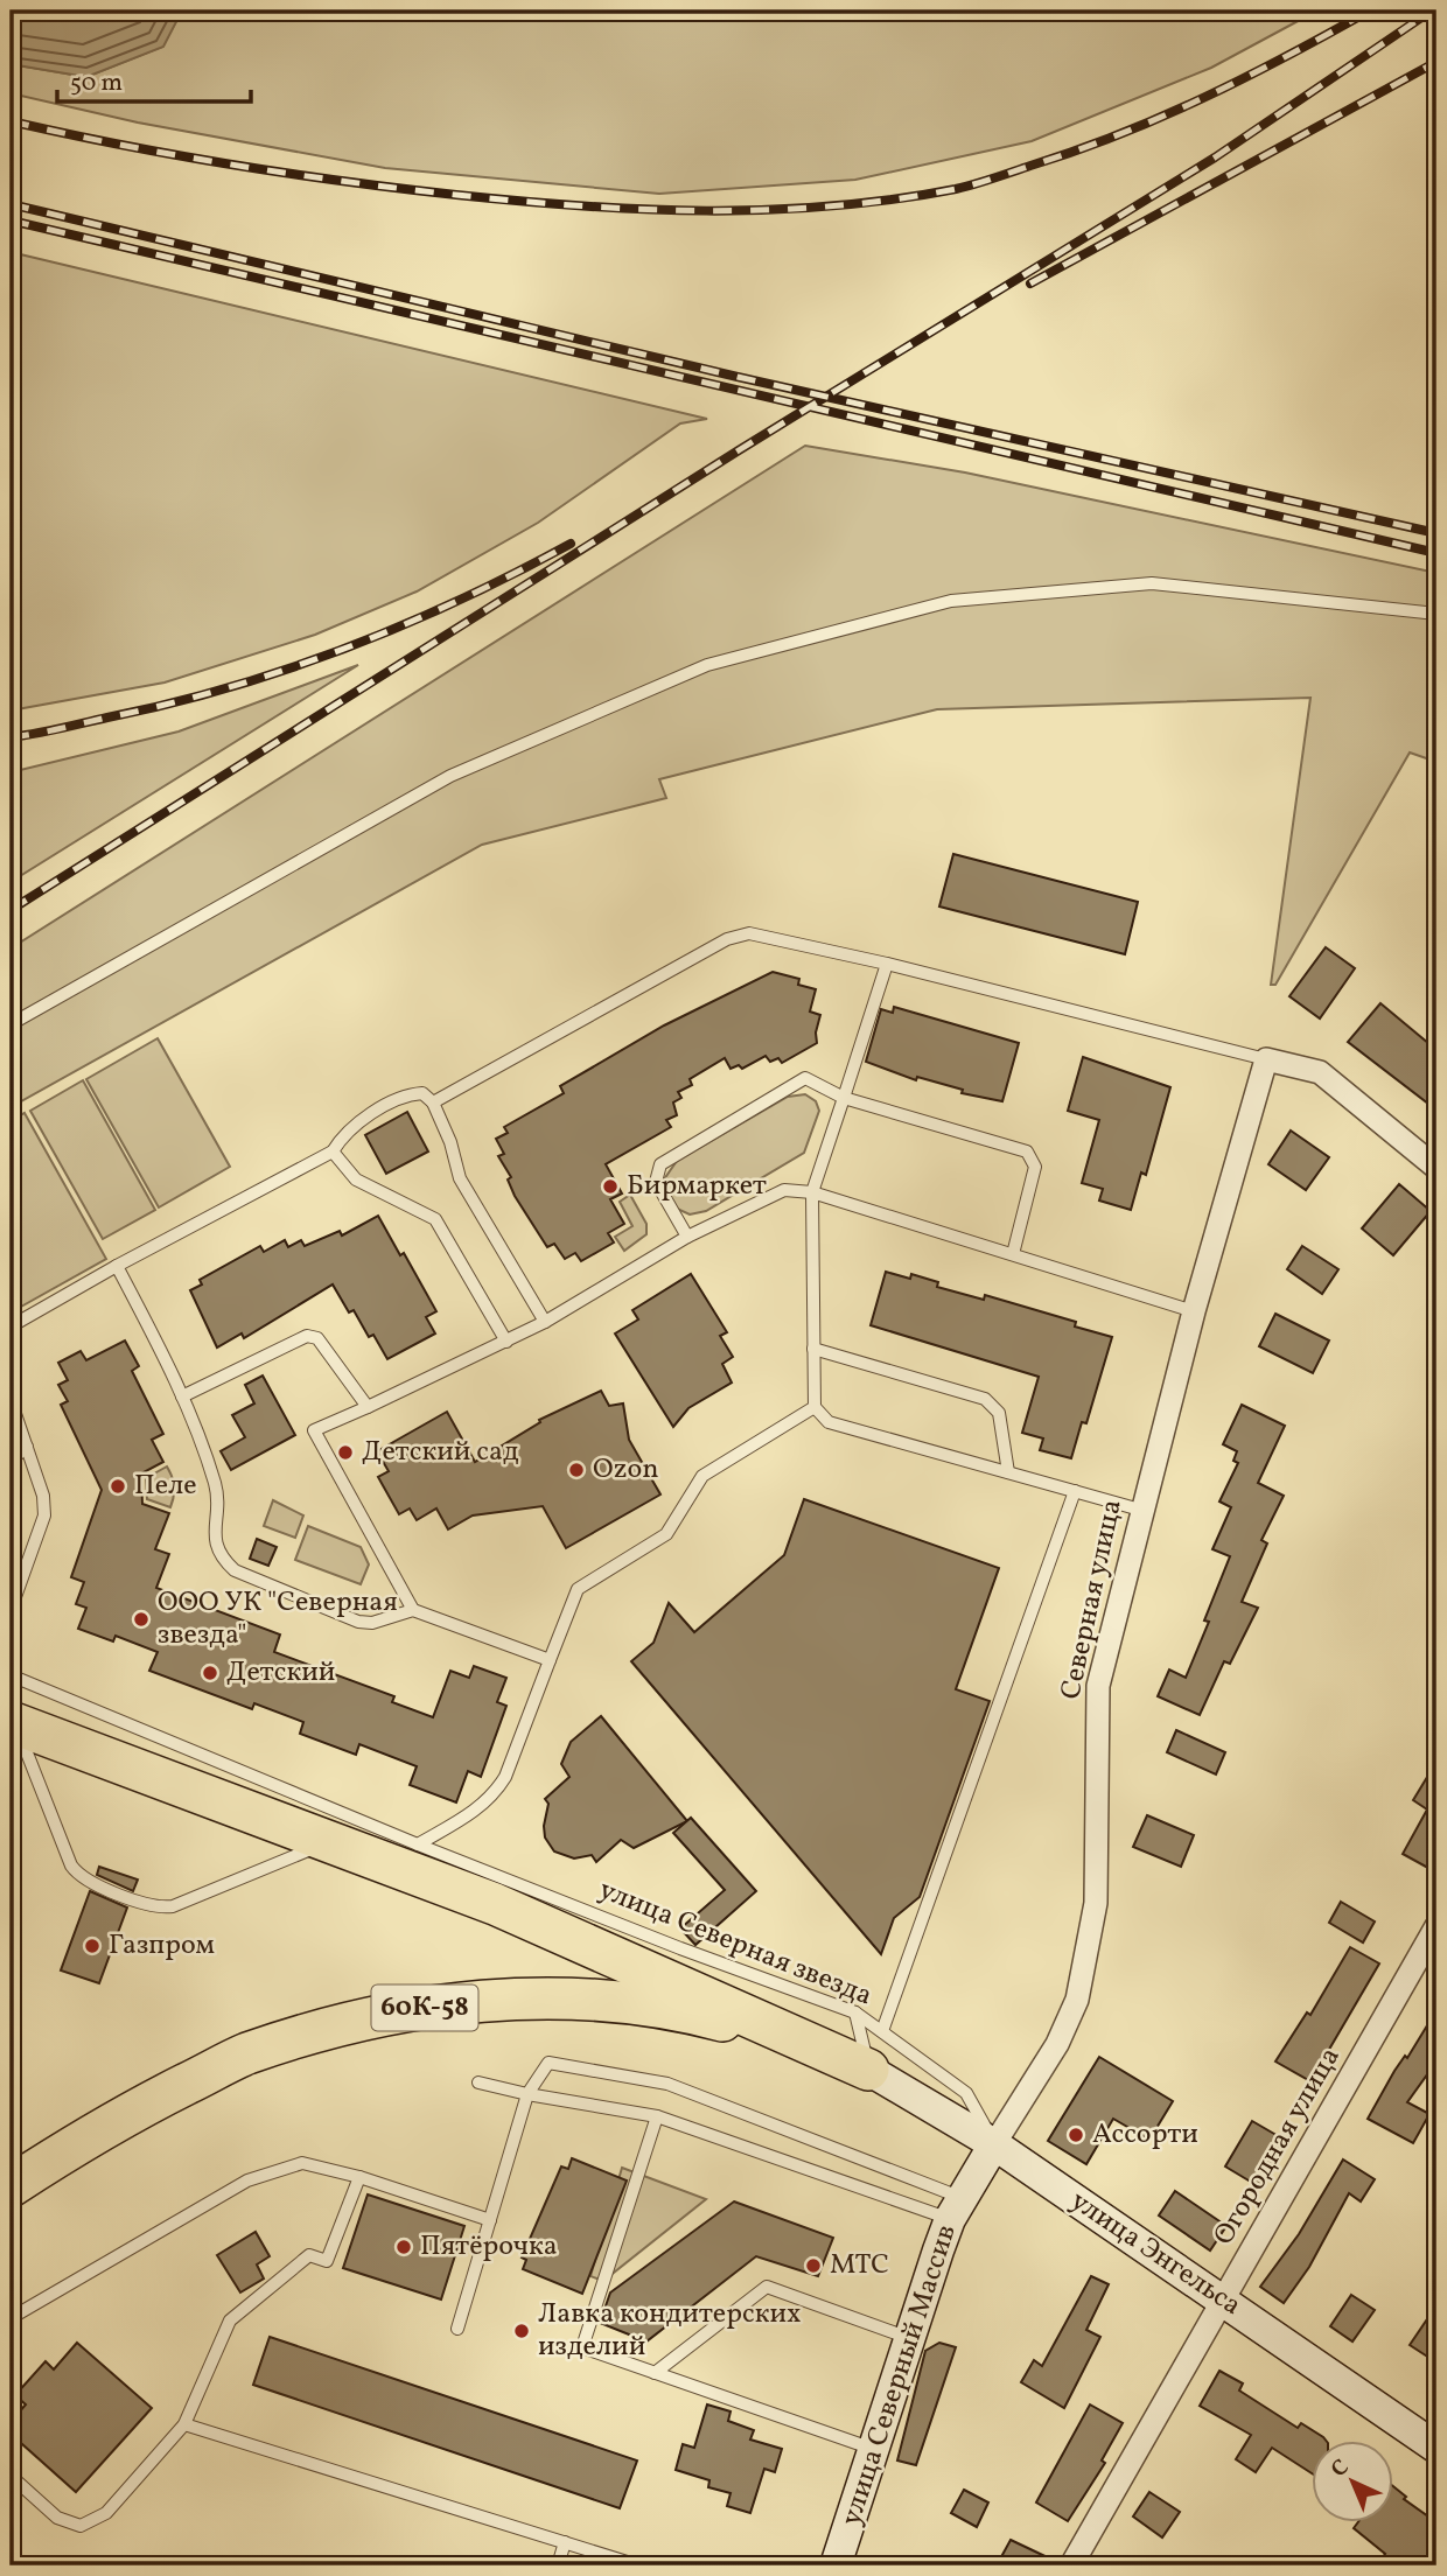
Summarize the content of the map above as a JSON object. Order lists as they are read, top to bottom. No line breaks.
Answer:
{"streets":{"highway":["60К-58"],"main road":["улица Энгельса","улица Северный Массив"],"street":["Северная улица","Огородная улица"],"lane":["улица Северная звезда"]},"crossings":[["Северная улица","улица Северная звезда"],["Северная улица","улица Энгельса"],["Северная улица","улица Северный Массив"],["улица Северная звезда","улица Энгельса"],["улица Северная звезда","улица Северный Массив"],["60К-58","улица Энгельса"],["Огородная улица","улица Энгельса"],["улица Энгельса","улица Северный Массив"]],"places":["Бирмаркет","Детский сад","Ozon","Пеле","ООО УК \"Северная звезда\"","Детский","Газпром","Ассорти","Пятёрочка","МТС","Лавка кондитерских изделий"],"scale_bar":"50 m","north":"top left"}
